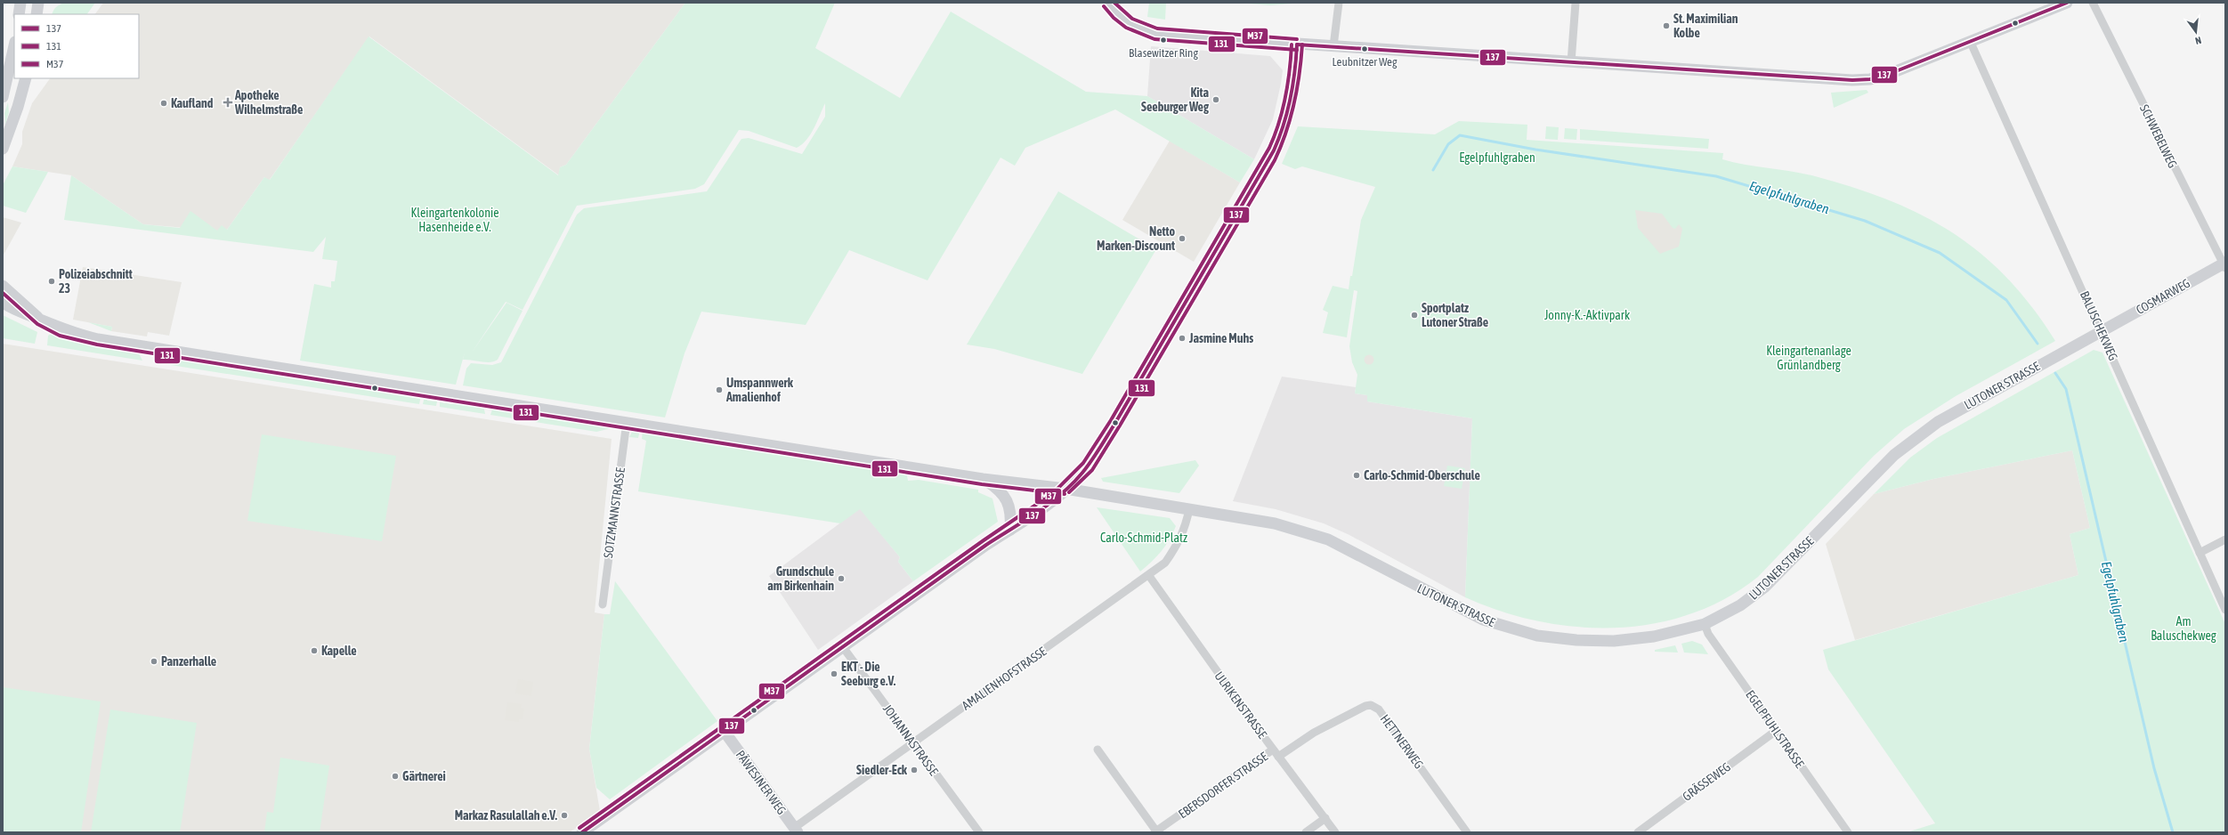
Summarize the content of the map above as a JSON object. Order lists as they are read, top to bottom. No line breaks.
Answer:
{"streets":{"street":["SCHWEBELWEG","COSMARWEG","BALUSCHEKWEG","LUTONER STRASSE","SOTZMANNSTRASSE","AMALIENHOFSTRASSE","ULRIKENSTRASSE","EGELPFUHLSTRASSE","JOHANNASTRASSE","HETTNERWEG","GRÄSSEWEG","PÄWESINER WEG","EBERSDORFER STRASSE"]},"crossings":[["SCHWEBELWEG","COSMARWEG"],["COSMARWEG","BALUSCHEKWEG"],["COSMARWEG","LUTONER STRASSE"],["BALUSCHEKWEG","LUTONER STRASSE"],["LUTONER STRASSE","SOTZMANNSTRASSE"],["LUTONER STRASSE","AMALIENHOFSTRASSE"],["LUTONER STRASSE","EGELPFUHLSTRASSE"],["AMALIENHOFSTRASSE","ULRIKENSTRASSE"],["AMALIENHOFSTRASSE","JOHANNASTRASSE"],["AMALIENHOFSTRASSE","PÄWESINER WEG"],["ULRIKENSTRASSE","HETTNERWEG"],["ULRIKENSTRASSE","EBERSDORFER STRASSE"],["EGELPFUHLSTRASSE","GRÄSSEWEG"]],"water":["Egelpfuhlgraben"],"parks":["Egelpfuhlgraben","Kleingartenkolonie Hasenheide e.V.","Jonny-K.-Aktivpark","Kleingartenanlage Grünlandberg","Carlo-Schmid-Platz","Am Baluschekweg"],"places":{"other":["St. Maximilian Kolbe","Blasewitzer Ring","Leubnitzer Weg","Kita Seeburger Weg","Kaufland","Netto Marken-Discount","Polizeiabschnitt 23","Sportplatz Lutoner Straße","Jasmine Muhs","Umspannwerk Amalienhof","Carlo-Schmid-Oberschule","Grundschule am Birkenhain","Kapelle","Panzerhalle","EKT - Die Seeburg e.V.","Siedler-Eck","Gärtnerei","Markaz Rasulallah e.V."],"health":["Apotheke Wilhelmstraße"]},"lines":["transit line 137","transit line M37","transit line 131"],"legend":["137","131","M37"],"north":"bottom"}
